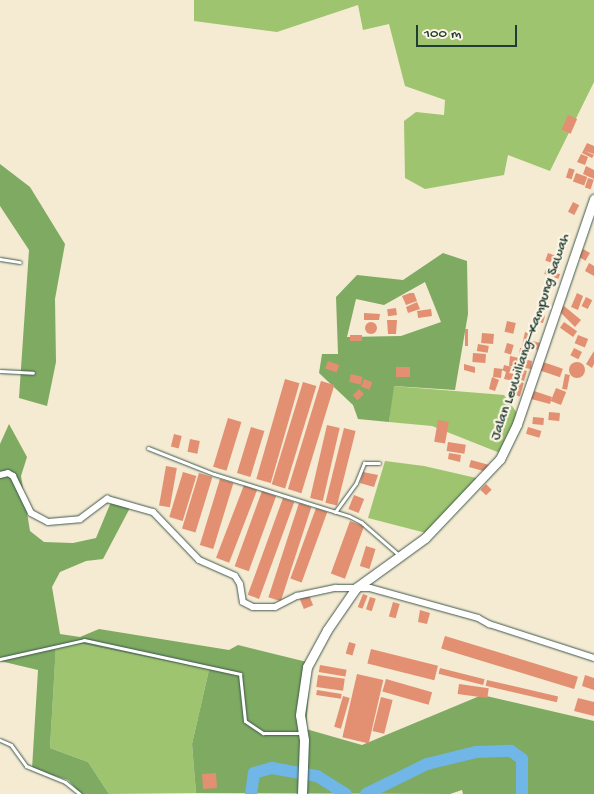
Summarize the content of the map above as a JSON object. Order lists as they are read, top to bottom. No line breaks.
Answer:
{"streets":{"main road":["Jalan Leuwiliang–Kampung Sawah"]},"scale_bar":"100 m"}
